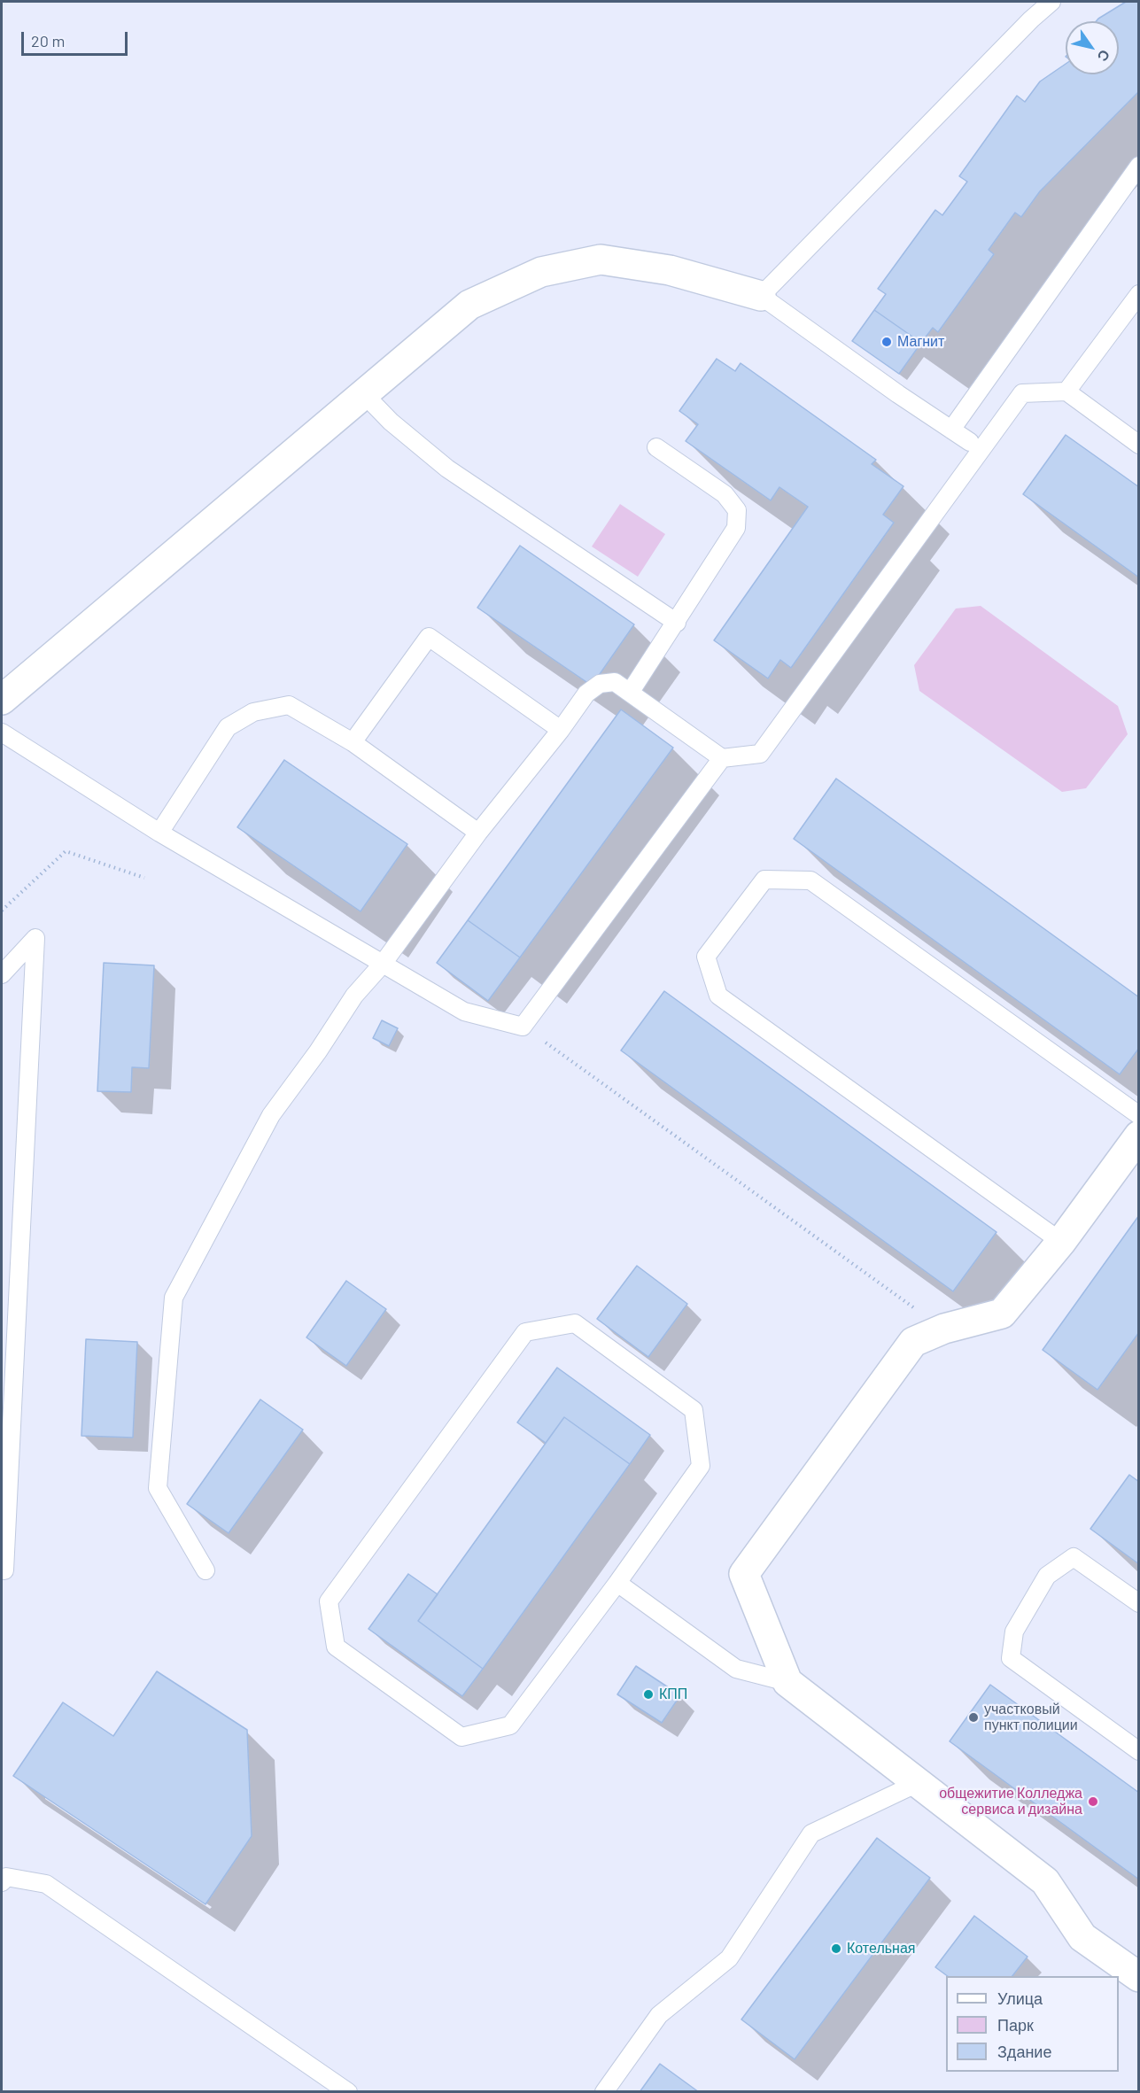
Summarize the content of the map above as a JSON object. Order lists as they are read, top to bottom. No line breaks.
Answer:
{"places":["Магнит","КПП","участковый пункт полиции","общежитие Колледжа сервиса и дизайна","Котельная"],"legend":["Улица","Парк","Здание"],"scale_bar":"20 m","north":"bottom right"}
